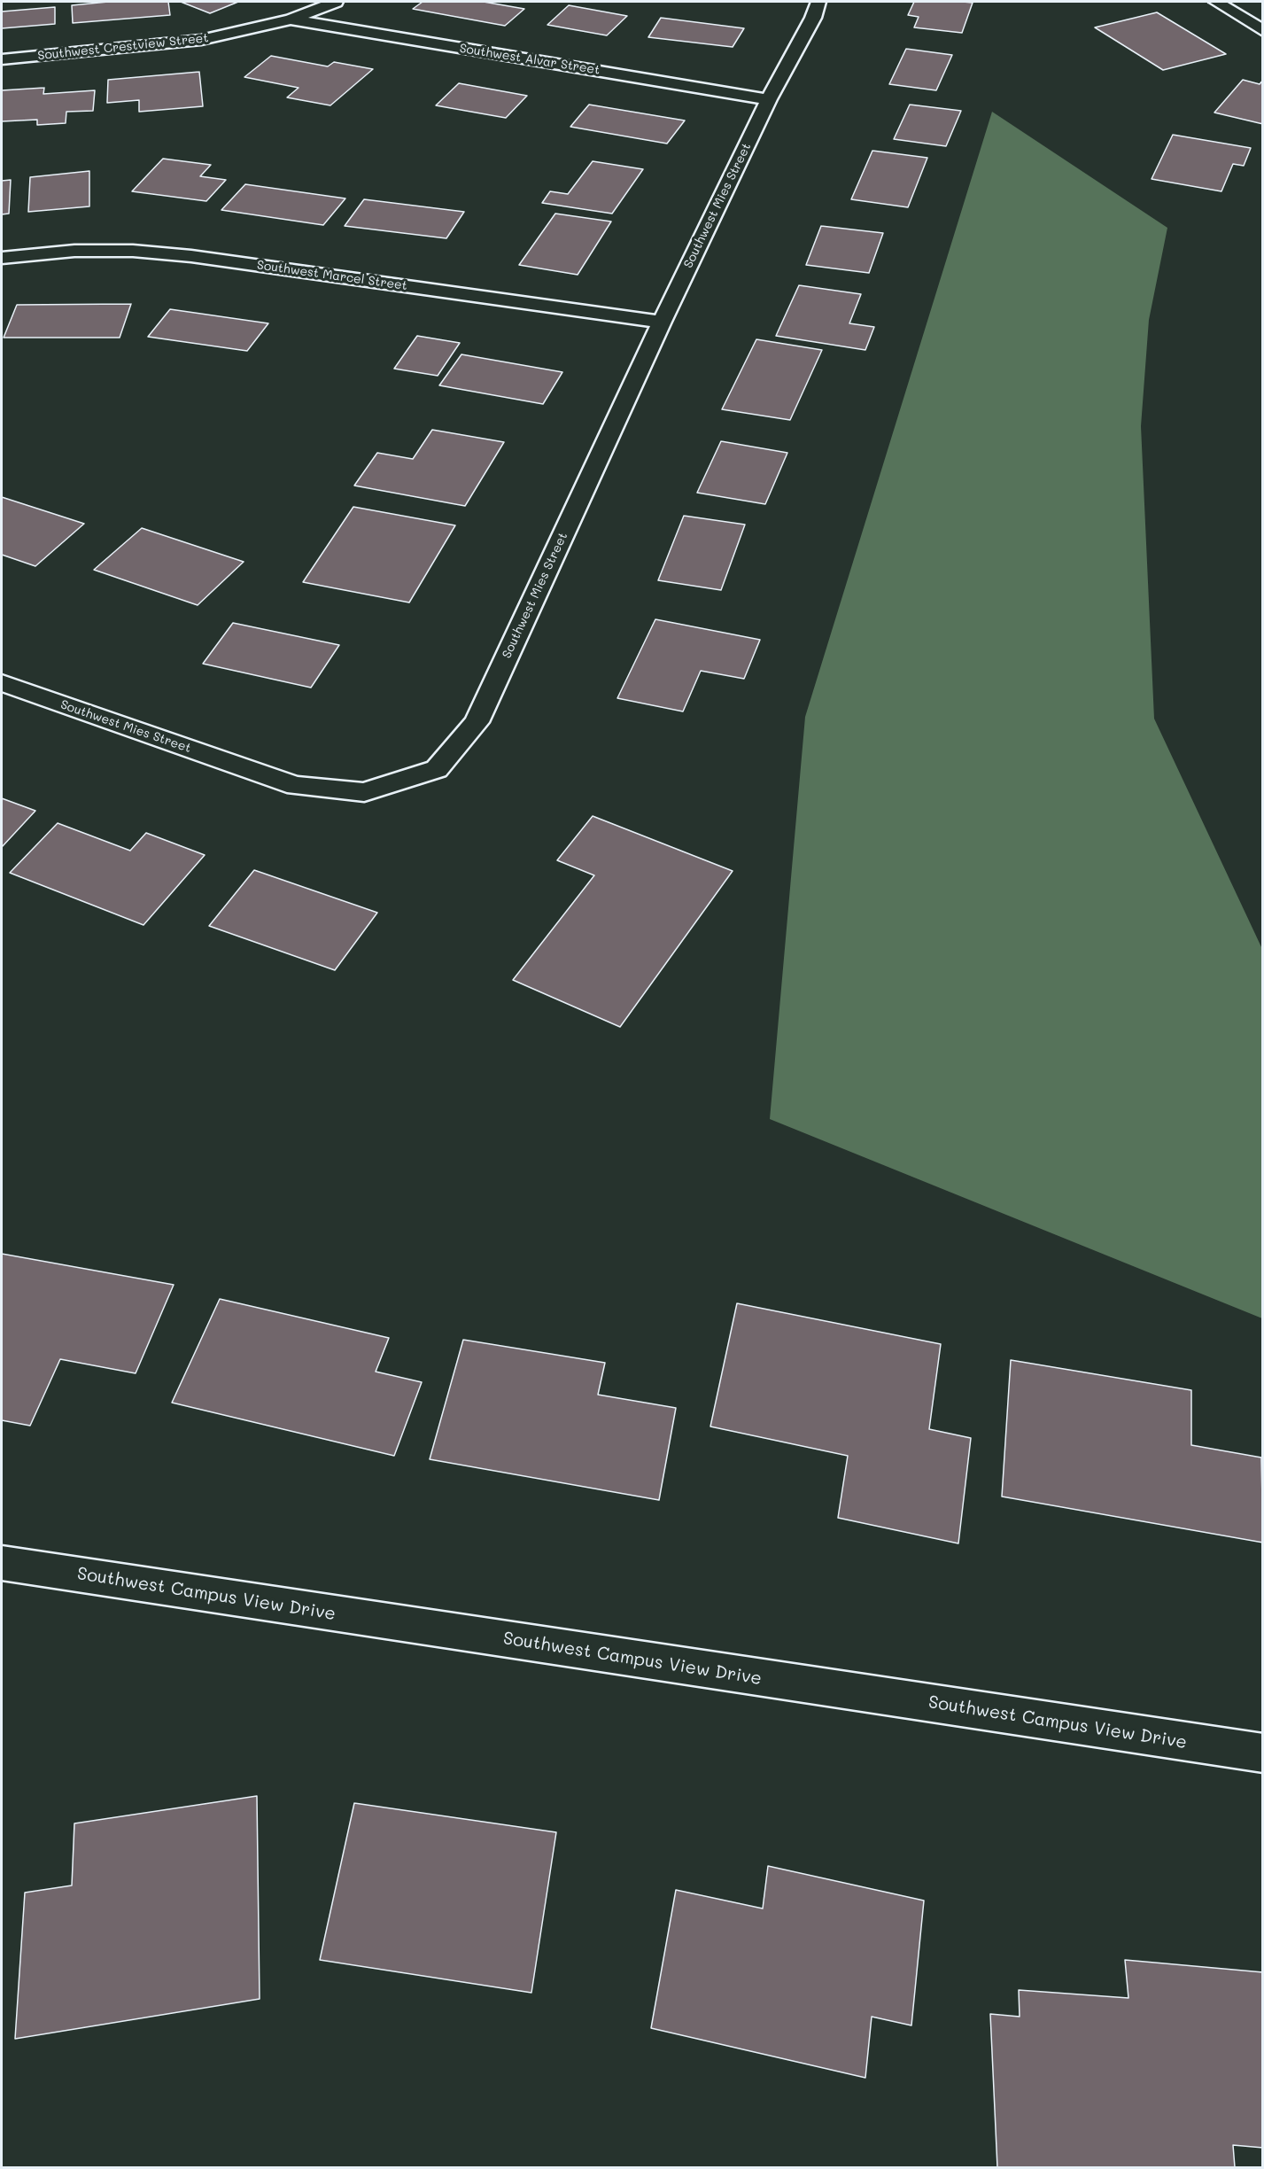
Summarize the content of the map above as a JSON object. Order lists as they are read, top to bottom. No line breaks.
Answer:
{"streets":{"street":["Southwest Crestview Street","Southwest Alvar Street","Southwest Mies Street","Southwest Marcel Street","Southwest Campus View Drive"]},"crossings":[["Southwest Crestview Street","Southwest Alvar Street"],["Southwest Alvar Street","Southwest Mies Street"],["Southwest Mies Street","Southwest Marcel Street"]]}
